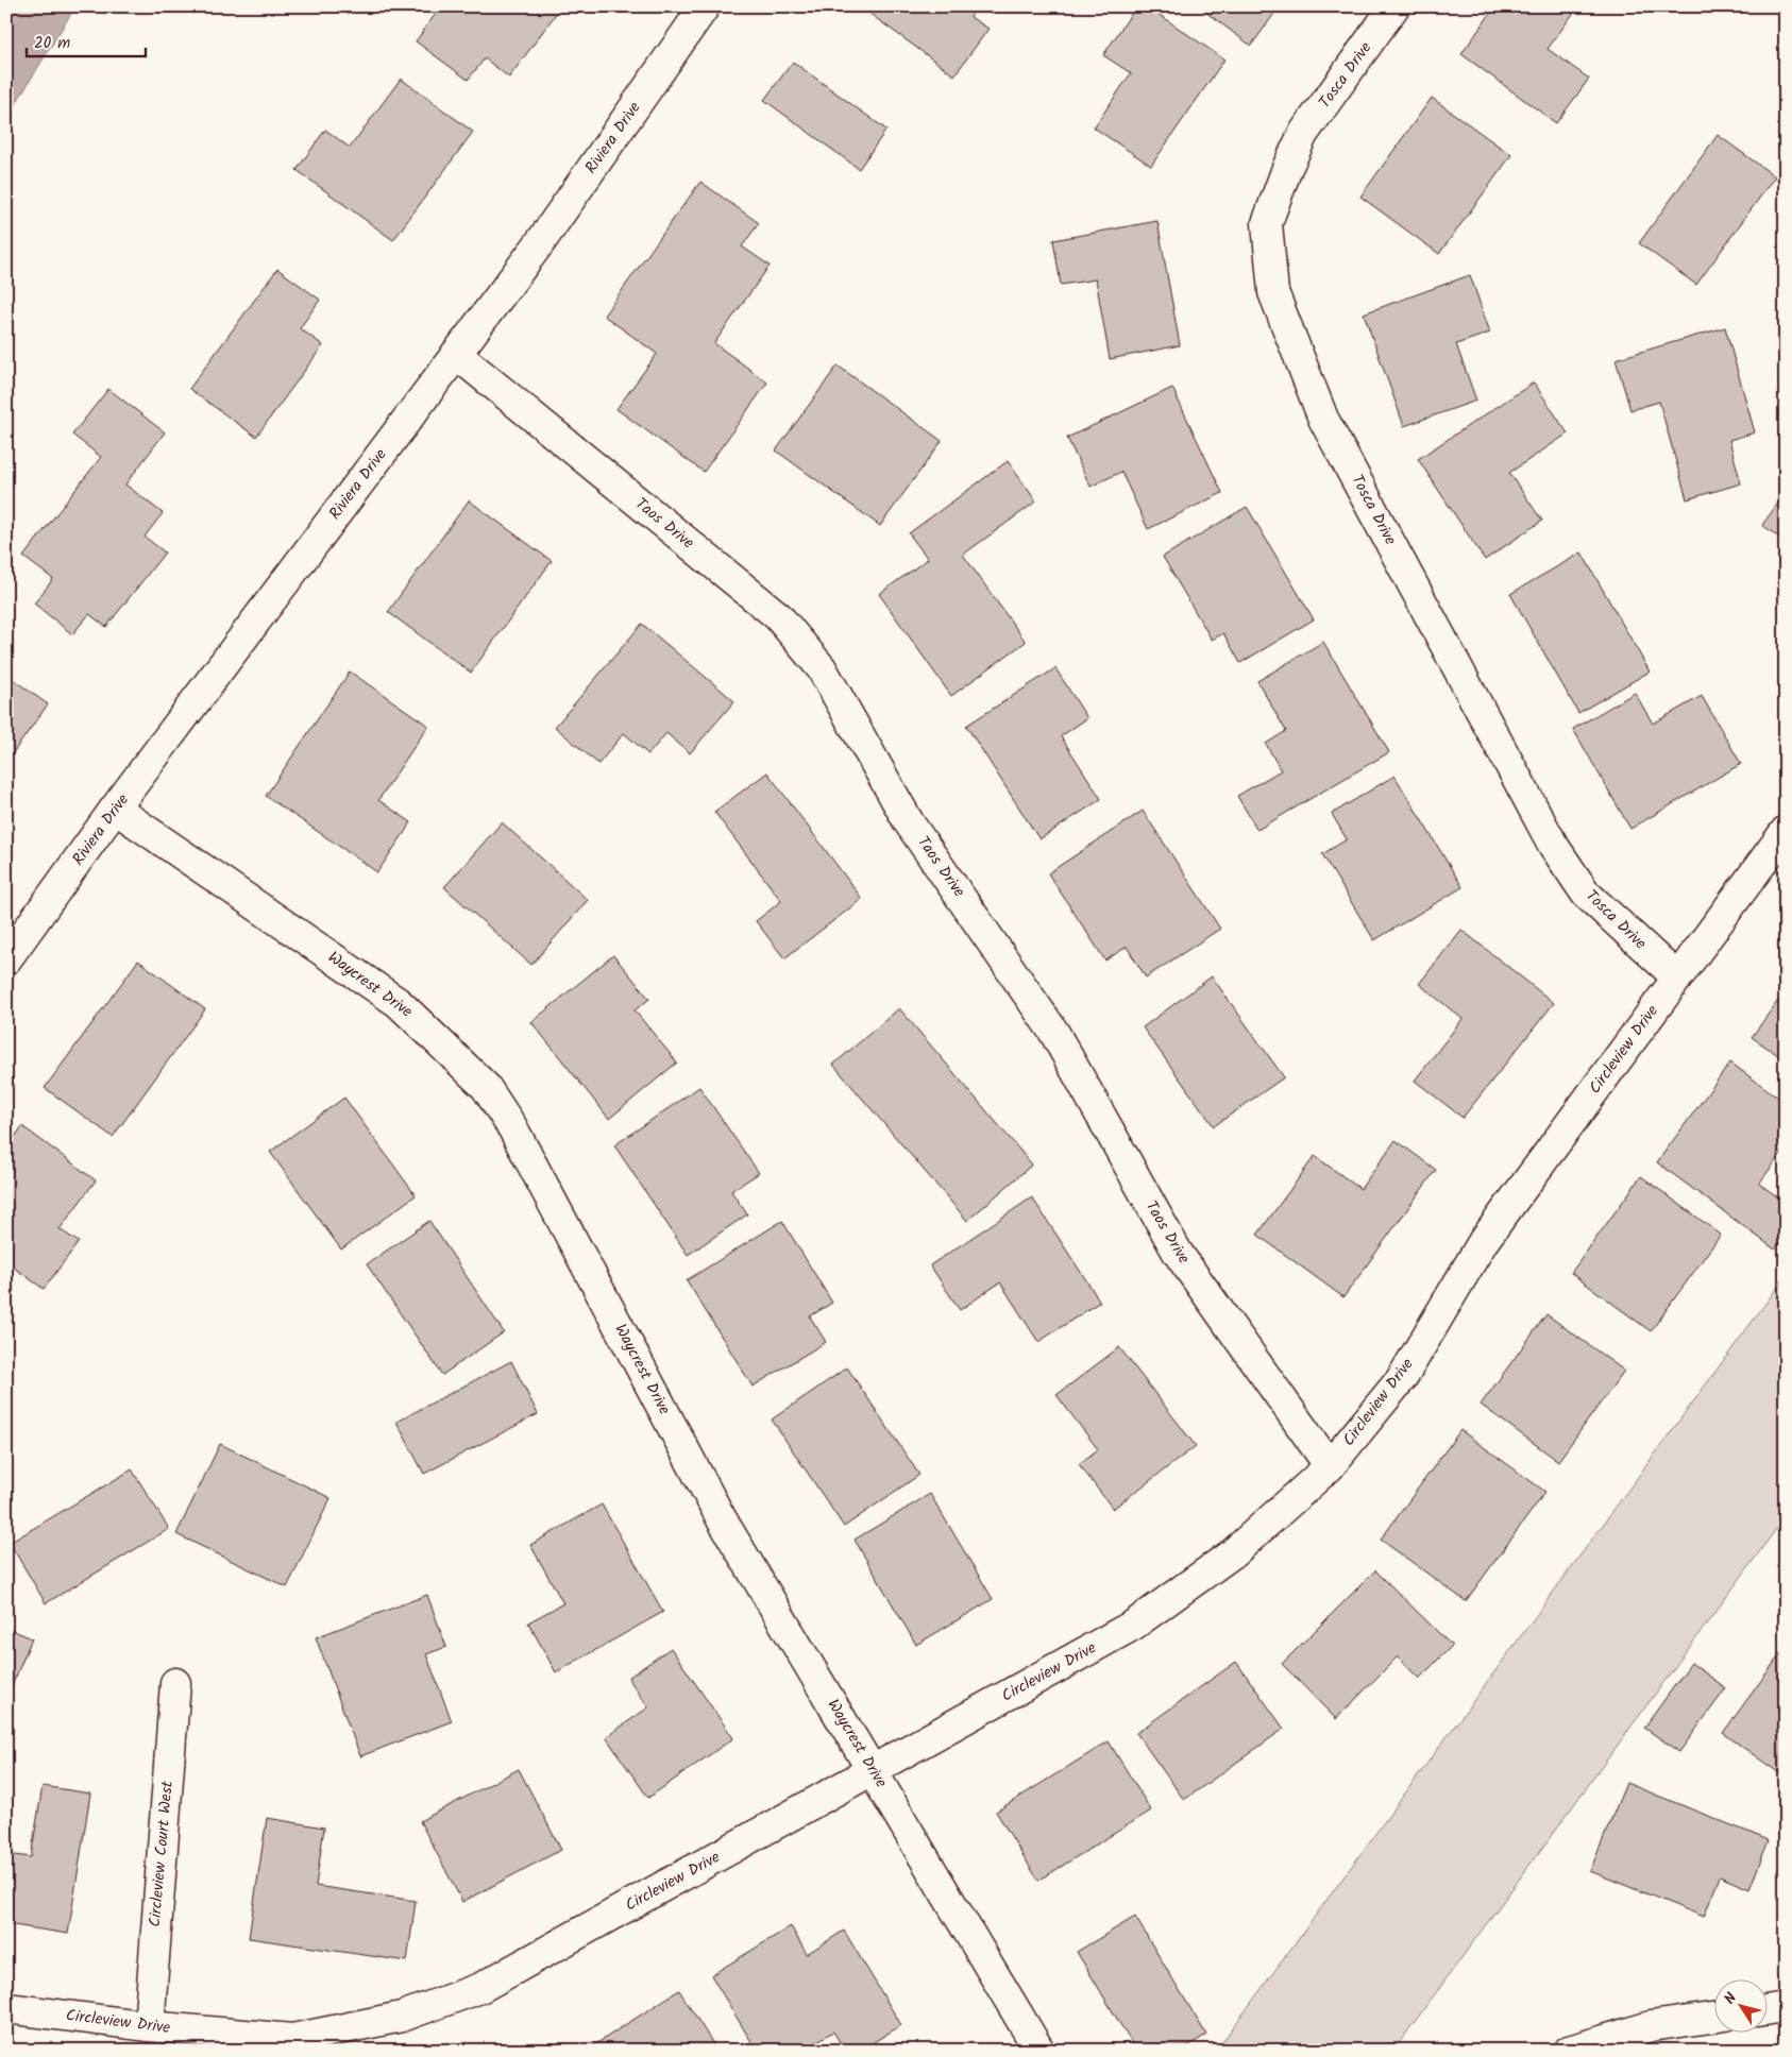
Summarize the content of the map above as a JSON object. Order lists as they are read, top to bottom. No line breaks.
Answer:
{"streets":{"street":["Tosca Drive","Riviera Drive","Taos Drive","Waycrest Drive","Circleview Drive","Circleview Court West"]},"crossings":[["Tosca Drive","Circleview Drive"],["Riviera Drive","Taos Drive"],["Riviera Drive","Waycrest Drive"],["Taos Drive","Circleview Drive"],["Waycrest Drive","Circleview Drive"],["Circleview Drive","Circleview Court West"]],"scale_bar":"20 m","north":"top left"}
